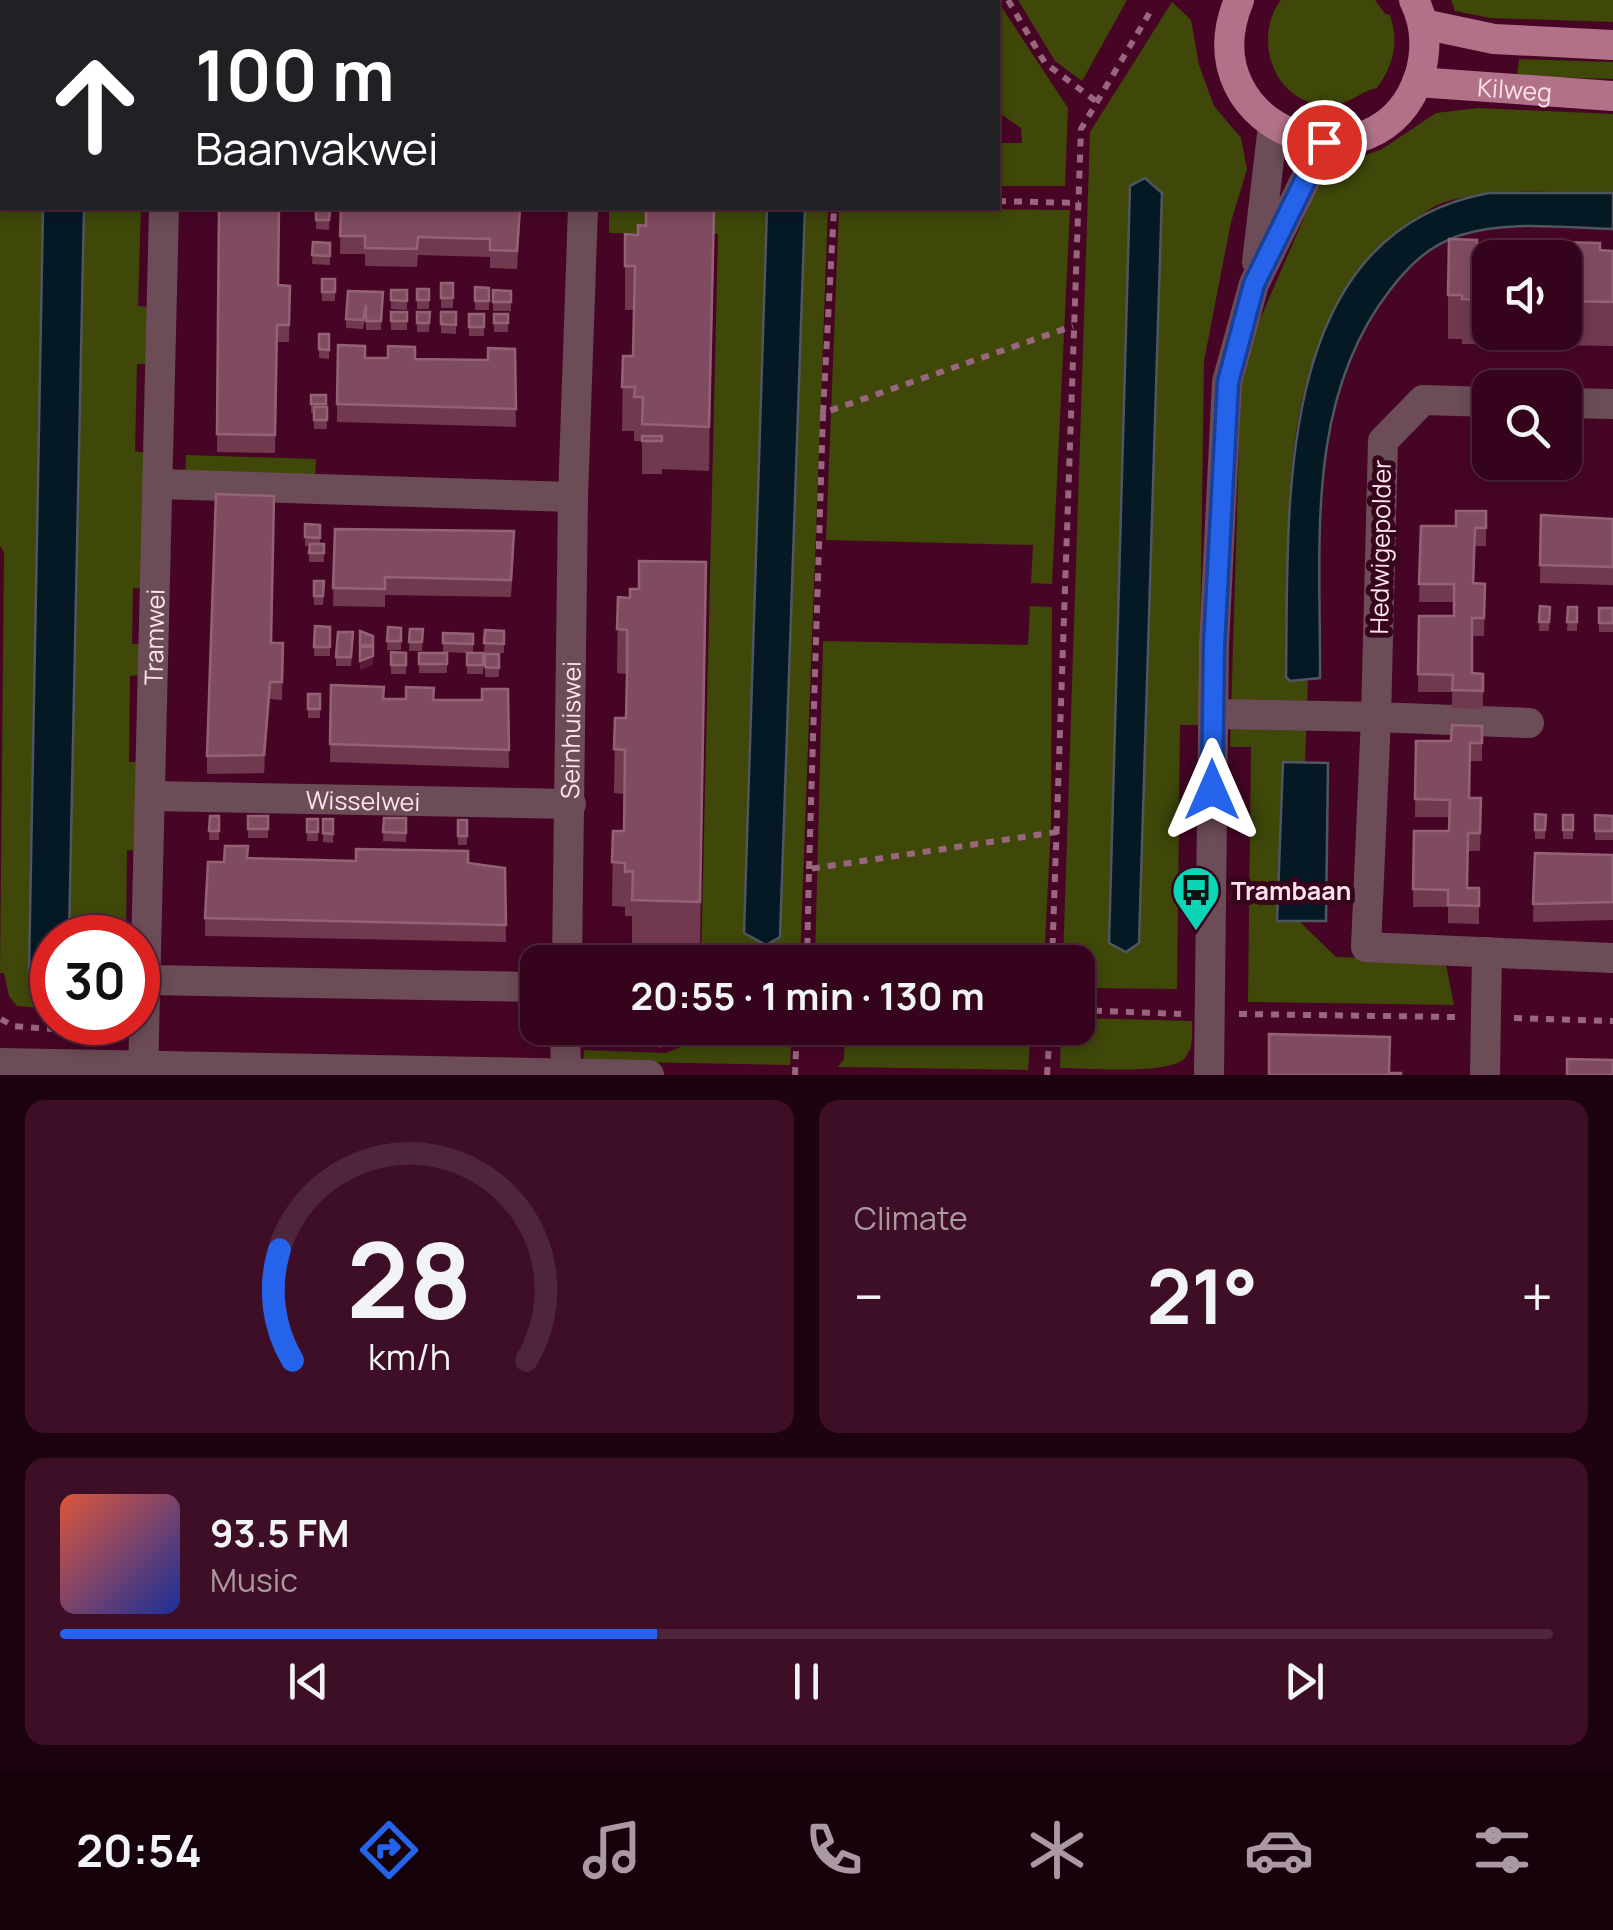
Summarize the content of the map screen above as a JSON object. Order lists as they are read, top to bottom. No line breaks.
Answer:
{"streets":{"main road":["Kilweg"],"street":["Hedwigepolder","Tramwei","Seinhuiswei","Wisselwei"]},"crossings":[["Tramwei","Wisselwei"],["Seinhuiswei","Wisselwei"]],"places":{"bus stop":["Trambaan"]},"page":{"turn":["100 m","Baanvakwei"],"limit":"30","trip":"20:55 · 1 min · 130 m","tile":"Climate","heat":["−","21°","+"],"song":["93.5 FM","Music"],"tabs":"20:54","gauge":["28","km/h"]}}
